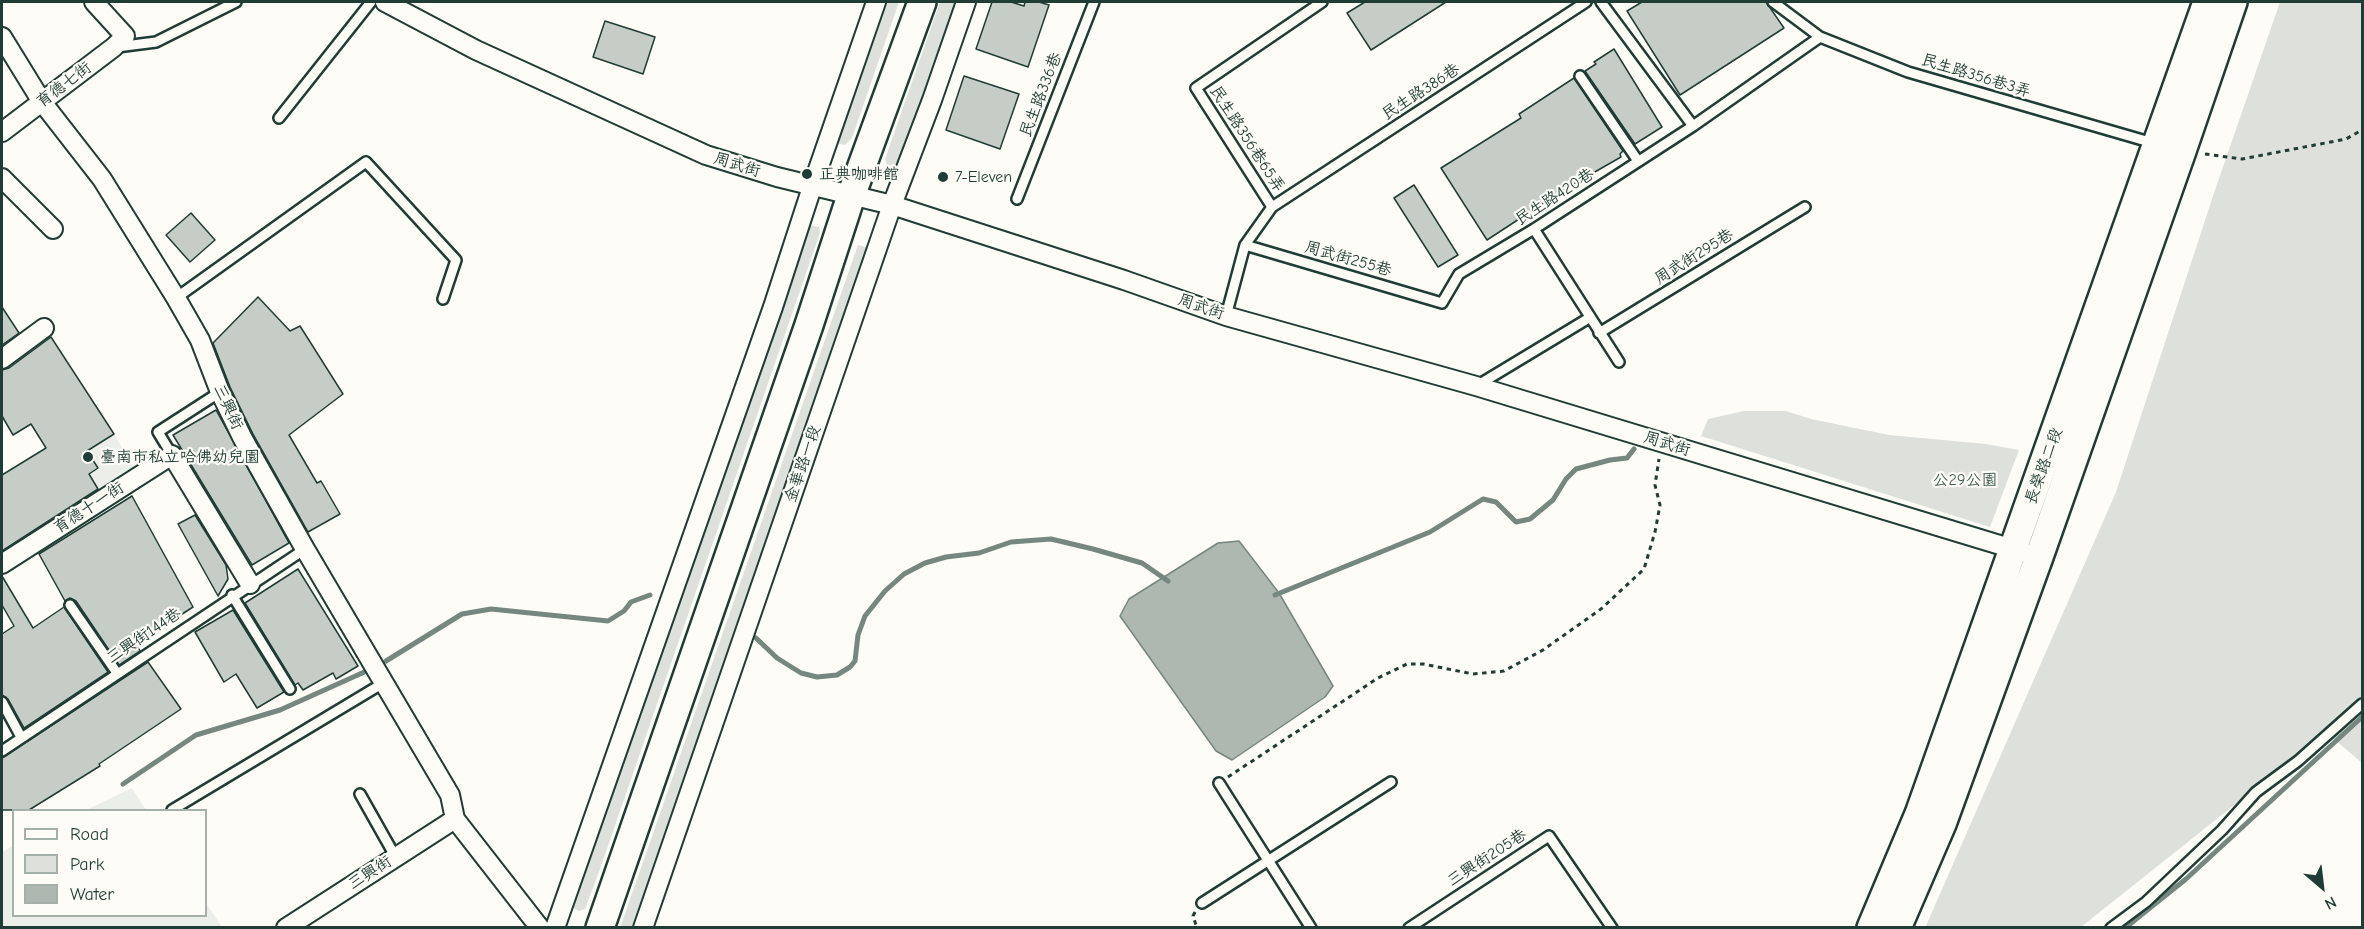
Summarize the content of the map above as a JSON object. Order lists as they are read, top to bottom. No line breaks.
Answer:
{"streets":{"main road":["長榮路二段"],"street":["育德七街","周武街","三興街","金華路一段","育德十一街"],"lane":["民生路356巷3弄","民生路386巷","民生路336巷","民生路356巷65弄","民生路420巷","周武街295巷","周武街255巷","三興街144巷","三興街205巷"]},"crossings":[["民生路356巷3弄","民生路420巷"],["民生路356巷3弄","長榮路二段"],["育德七街","三興街"],["民生路386巷","民生路356巷65弄"],["周武街","金華路一段"],["周武街","長榮路二段"],["民生路420巷","周武街255巷"],["三興街","三興街144巷"]],"parks":["公29公園"],"places":["正典咖啡館","7-Eleven","臺南市私立哈佛幼兒園"],"legend":["Road","Park","Water"],"north":"bottom right"}
